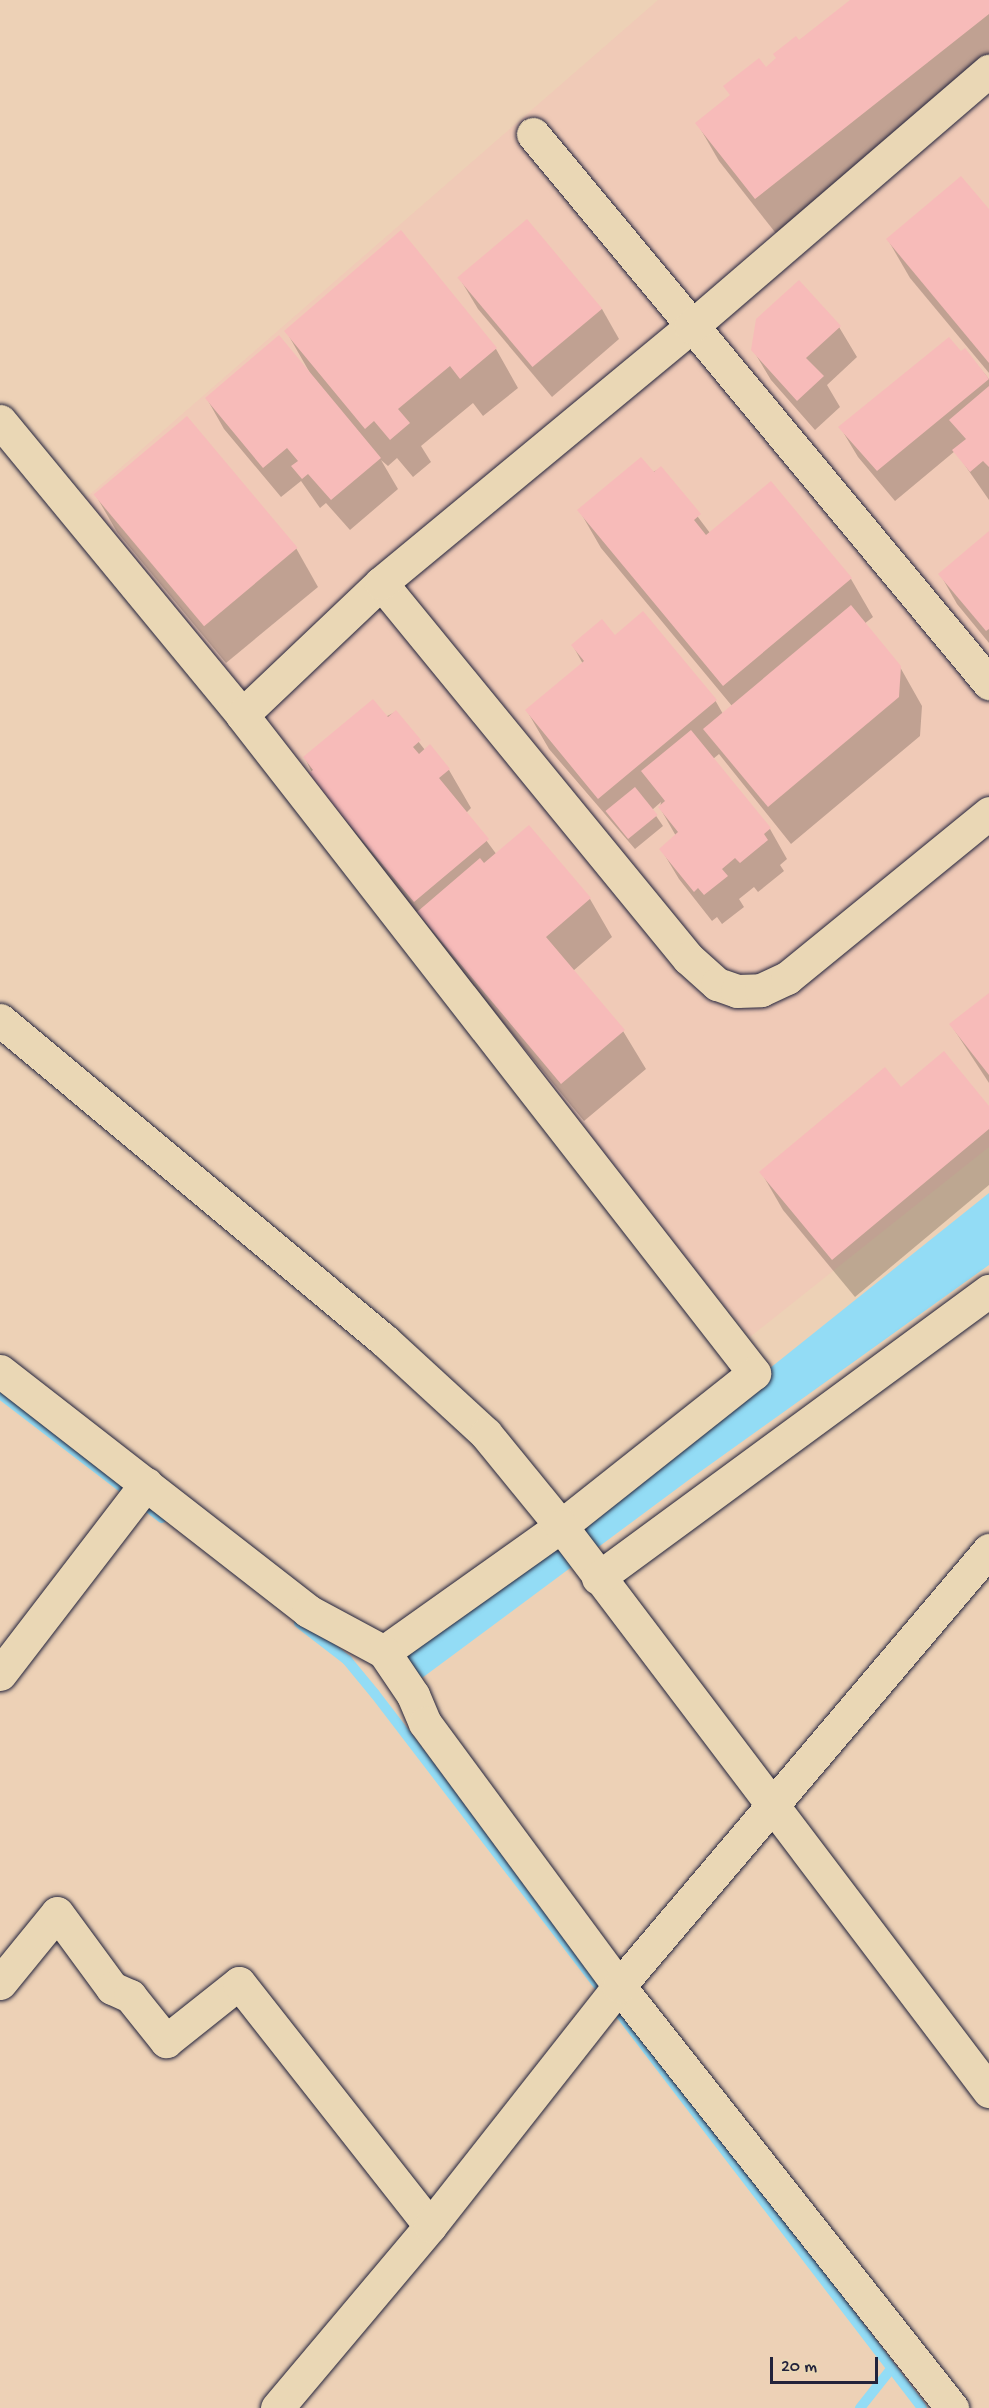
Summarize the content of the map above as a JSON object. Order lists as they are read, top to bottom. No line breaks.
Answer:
{"scale_bar":"20 m"}
